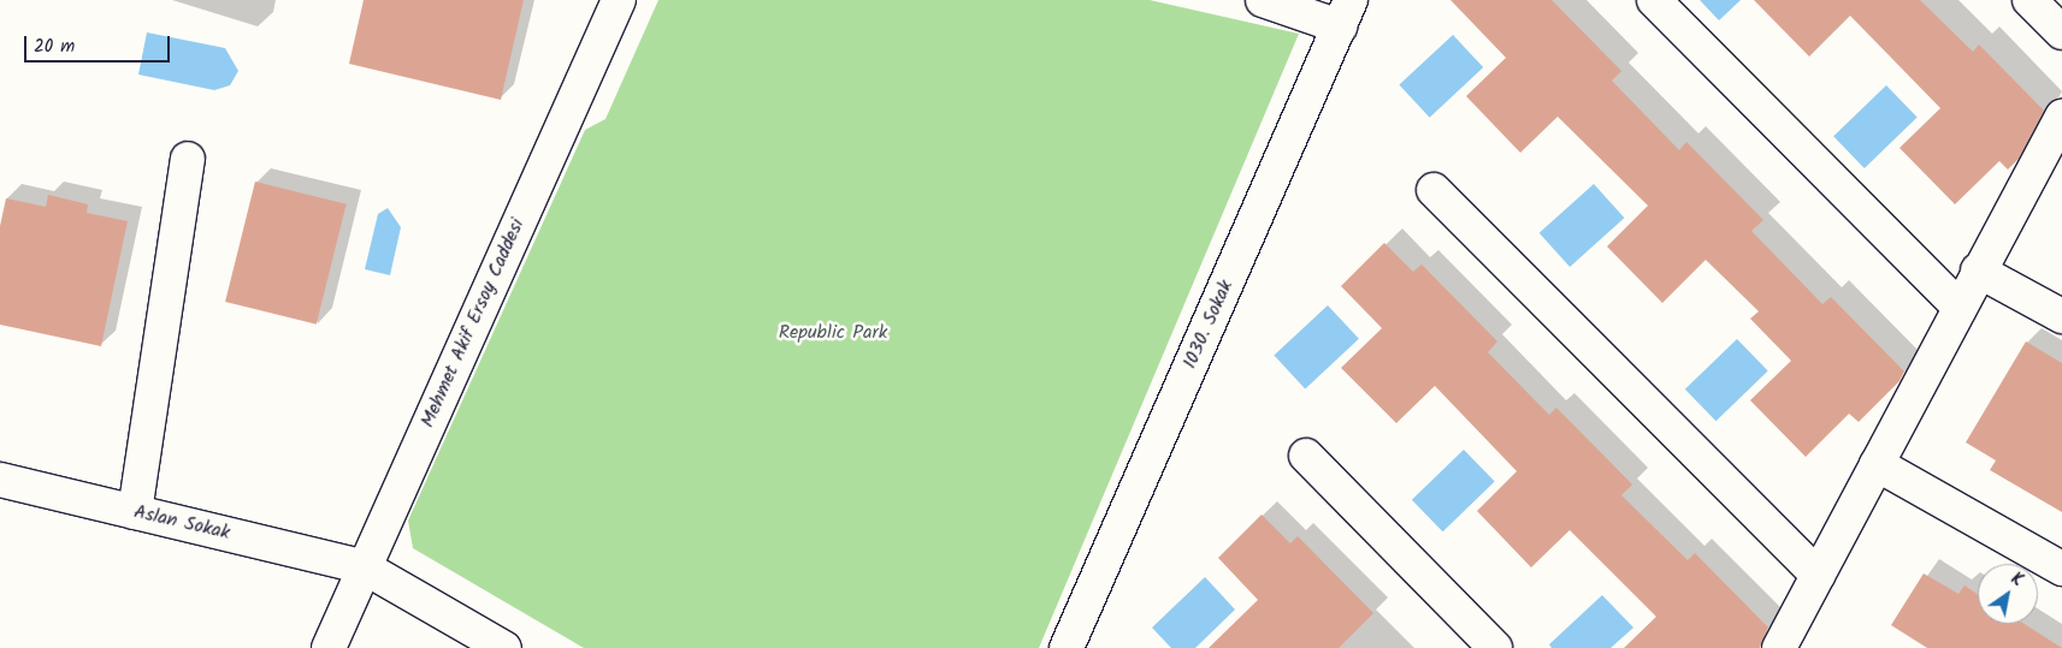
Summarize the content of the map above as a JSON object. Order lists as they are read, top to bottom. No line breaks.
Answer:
{"streets":{"street":["Mehmet Akif Ersoy Caddesi","1030. Sokak","Aslan Sokak"]},"crossings":[["Mehmet Akif Ersoy Caddesi","Aslan Sokak"]],"parks":["Republic Park"],"scale_bar":"20 m","north":"top right"}
